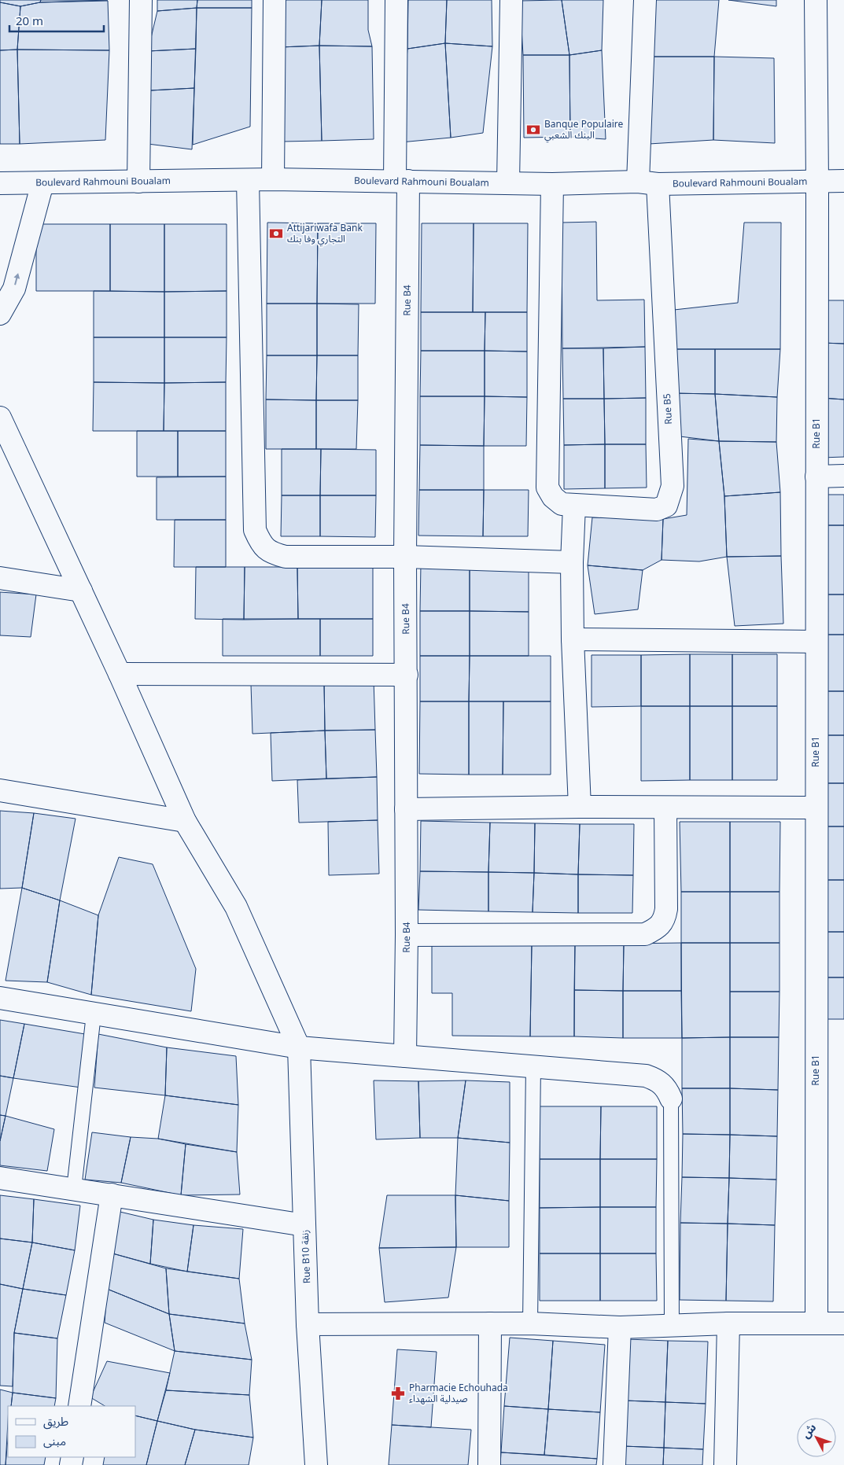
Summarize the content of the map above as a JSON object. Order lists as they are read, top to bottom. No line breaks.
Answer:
{"streets":{"street":["Boulevard Rahmouni Boualam","Rue B4","Rue B5","Rue B1","Rue B10 زنقة"]},"crossings":[["Boulevard Rahmouni Boualam","Rue B4"],["Boulevard Rahmouni Boualam","Rue B5"],["Boulevard Rahmouni Boualam","Rue B1"]],"places":{"bank":["Banque Populaire البنك الشعبي","Attijariwafa Bank التجاري وفا بنك"],"pharmacy":["Pharmacie Echouhada صيدلية الشهداء"]},"legend":["طريق","مبنى"],"scale_bar":"20 m","north":"top left"}
